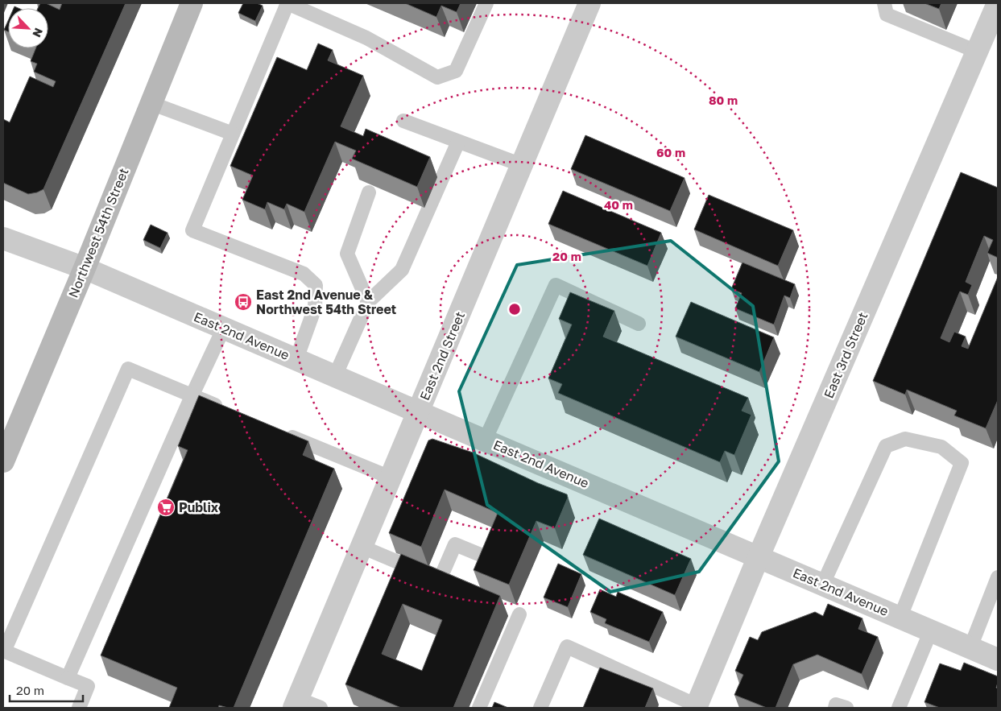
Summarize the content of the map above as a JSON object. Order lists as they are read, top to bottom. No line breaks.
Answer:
{"streets":{"main road":["Northwest 54th Street"],"street":["East 2nd Avenue","East 3rd Street","East 2nd Street"]},"crossings":[["Northwest 54th Street","East 2nd Avenue"],["East 2nd Avenue","East 3rd Street"],["East 2nd Avenue","East 2nd Street"]],"places":{"bus stop":["East 2nd Avenue & Northwest 54th Street"],"supermarket":["Publix"]},"scale_bar":"20 m","north":"bottom right","rings":["80 m","60 m","40 m","20 m"]}
